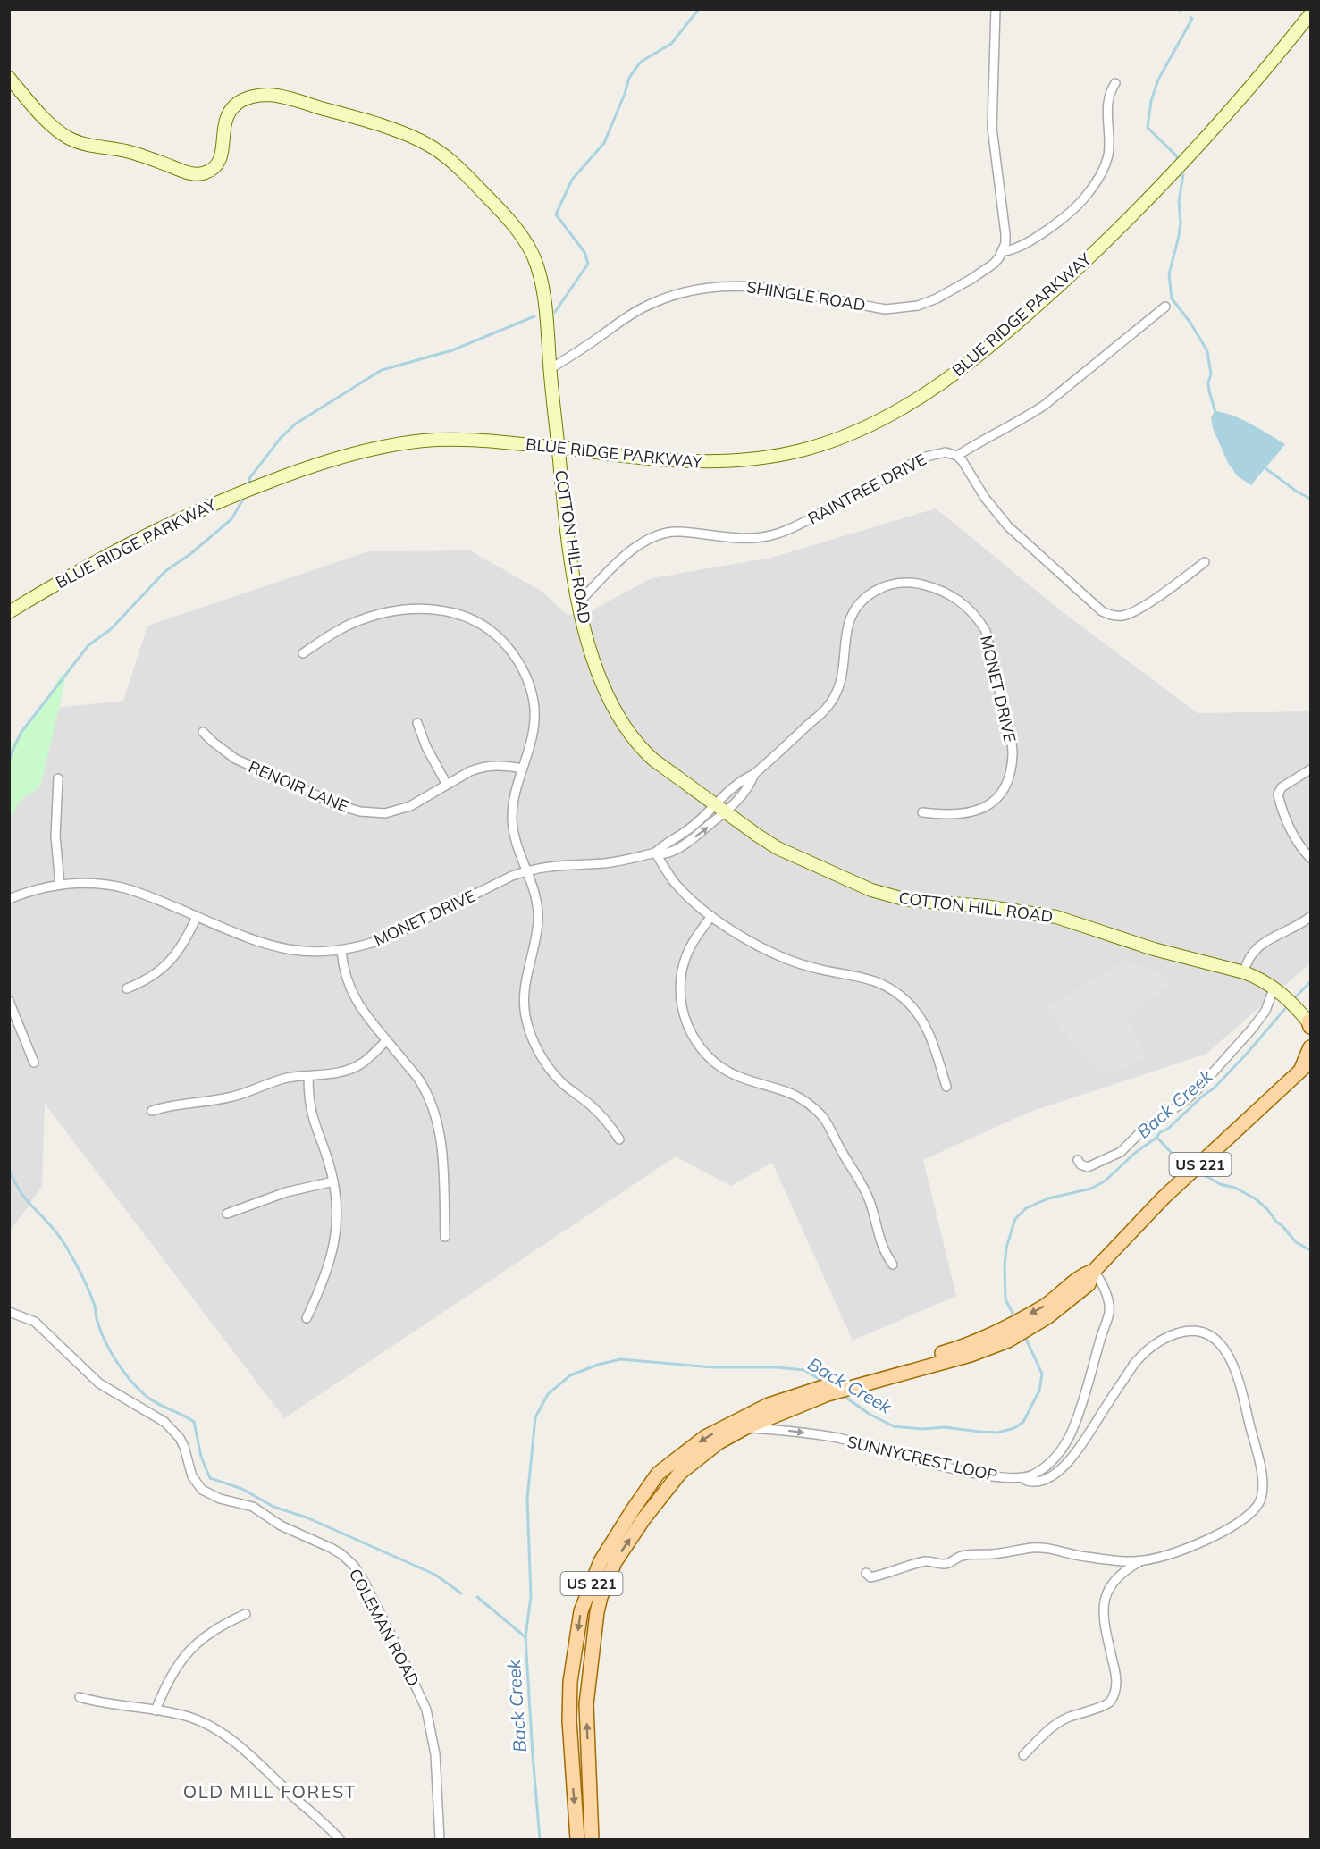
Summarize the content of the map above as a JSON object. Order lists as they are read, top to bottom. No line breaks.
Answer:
{"streets":{"main road":["US 221"],"street":["SHINGLE ROAD","BLUE RIDGE PARKWAY","RAINTREE DRIVE","COTTON HILL ROAD","MONET DRIVE","RENOIR LANE","SUNNYCREST LOOP","COLEMAN ROAD"]},"crossings":[["SHINGLE ROAD","COTTON HILL ROAD"],["RAINTREE DRIVE","COTTON HILL ROAD"],["COTTON HILL ROAD","MONET DRIVE"],["US 221","SUNNYCREST LOOP"]],"districts":["OLD MILL FOREST"],"water":["Back Creek"]}
